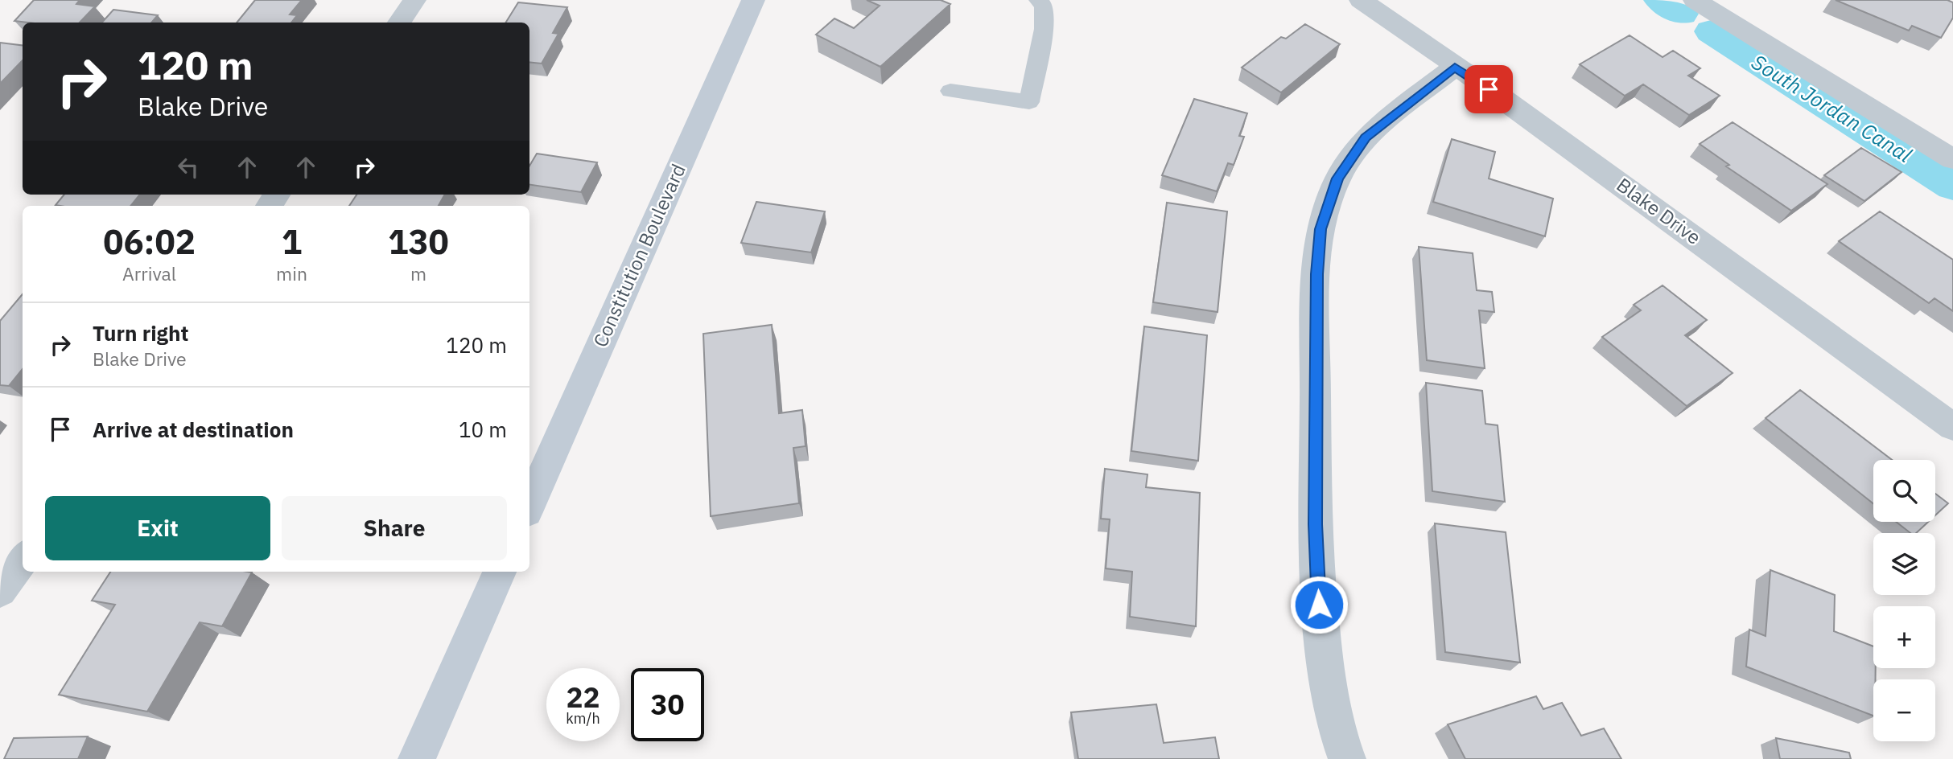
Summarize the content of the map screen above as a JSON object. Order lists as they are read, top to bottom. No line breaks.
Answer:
{"streets":{"main road":["Constitution Boulevard"],"street":["Blake Drive"]},"water":["South Jordan Canal"],"page":{"turn":["120 m","Blake Drive"],"eta":["06:02","Arrival","1","min","130","m"],"list":[{"name":"Turn right","note":"Blake Drive","value":"120 m"},{"name":"Arrive at destination","value":"10 m"}],"map_buttons":["+","−"],"buttons":["Exit","Share"],"speed":"22 km/h","limit":"30"}}
